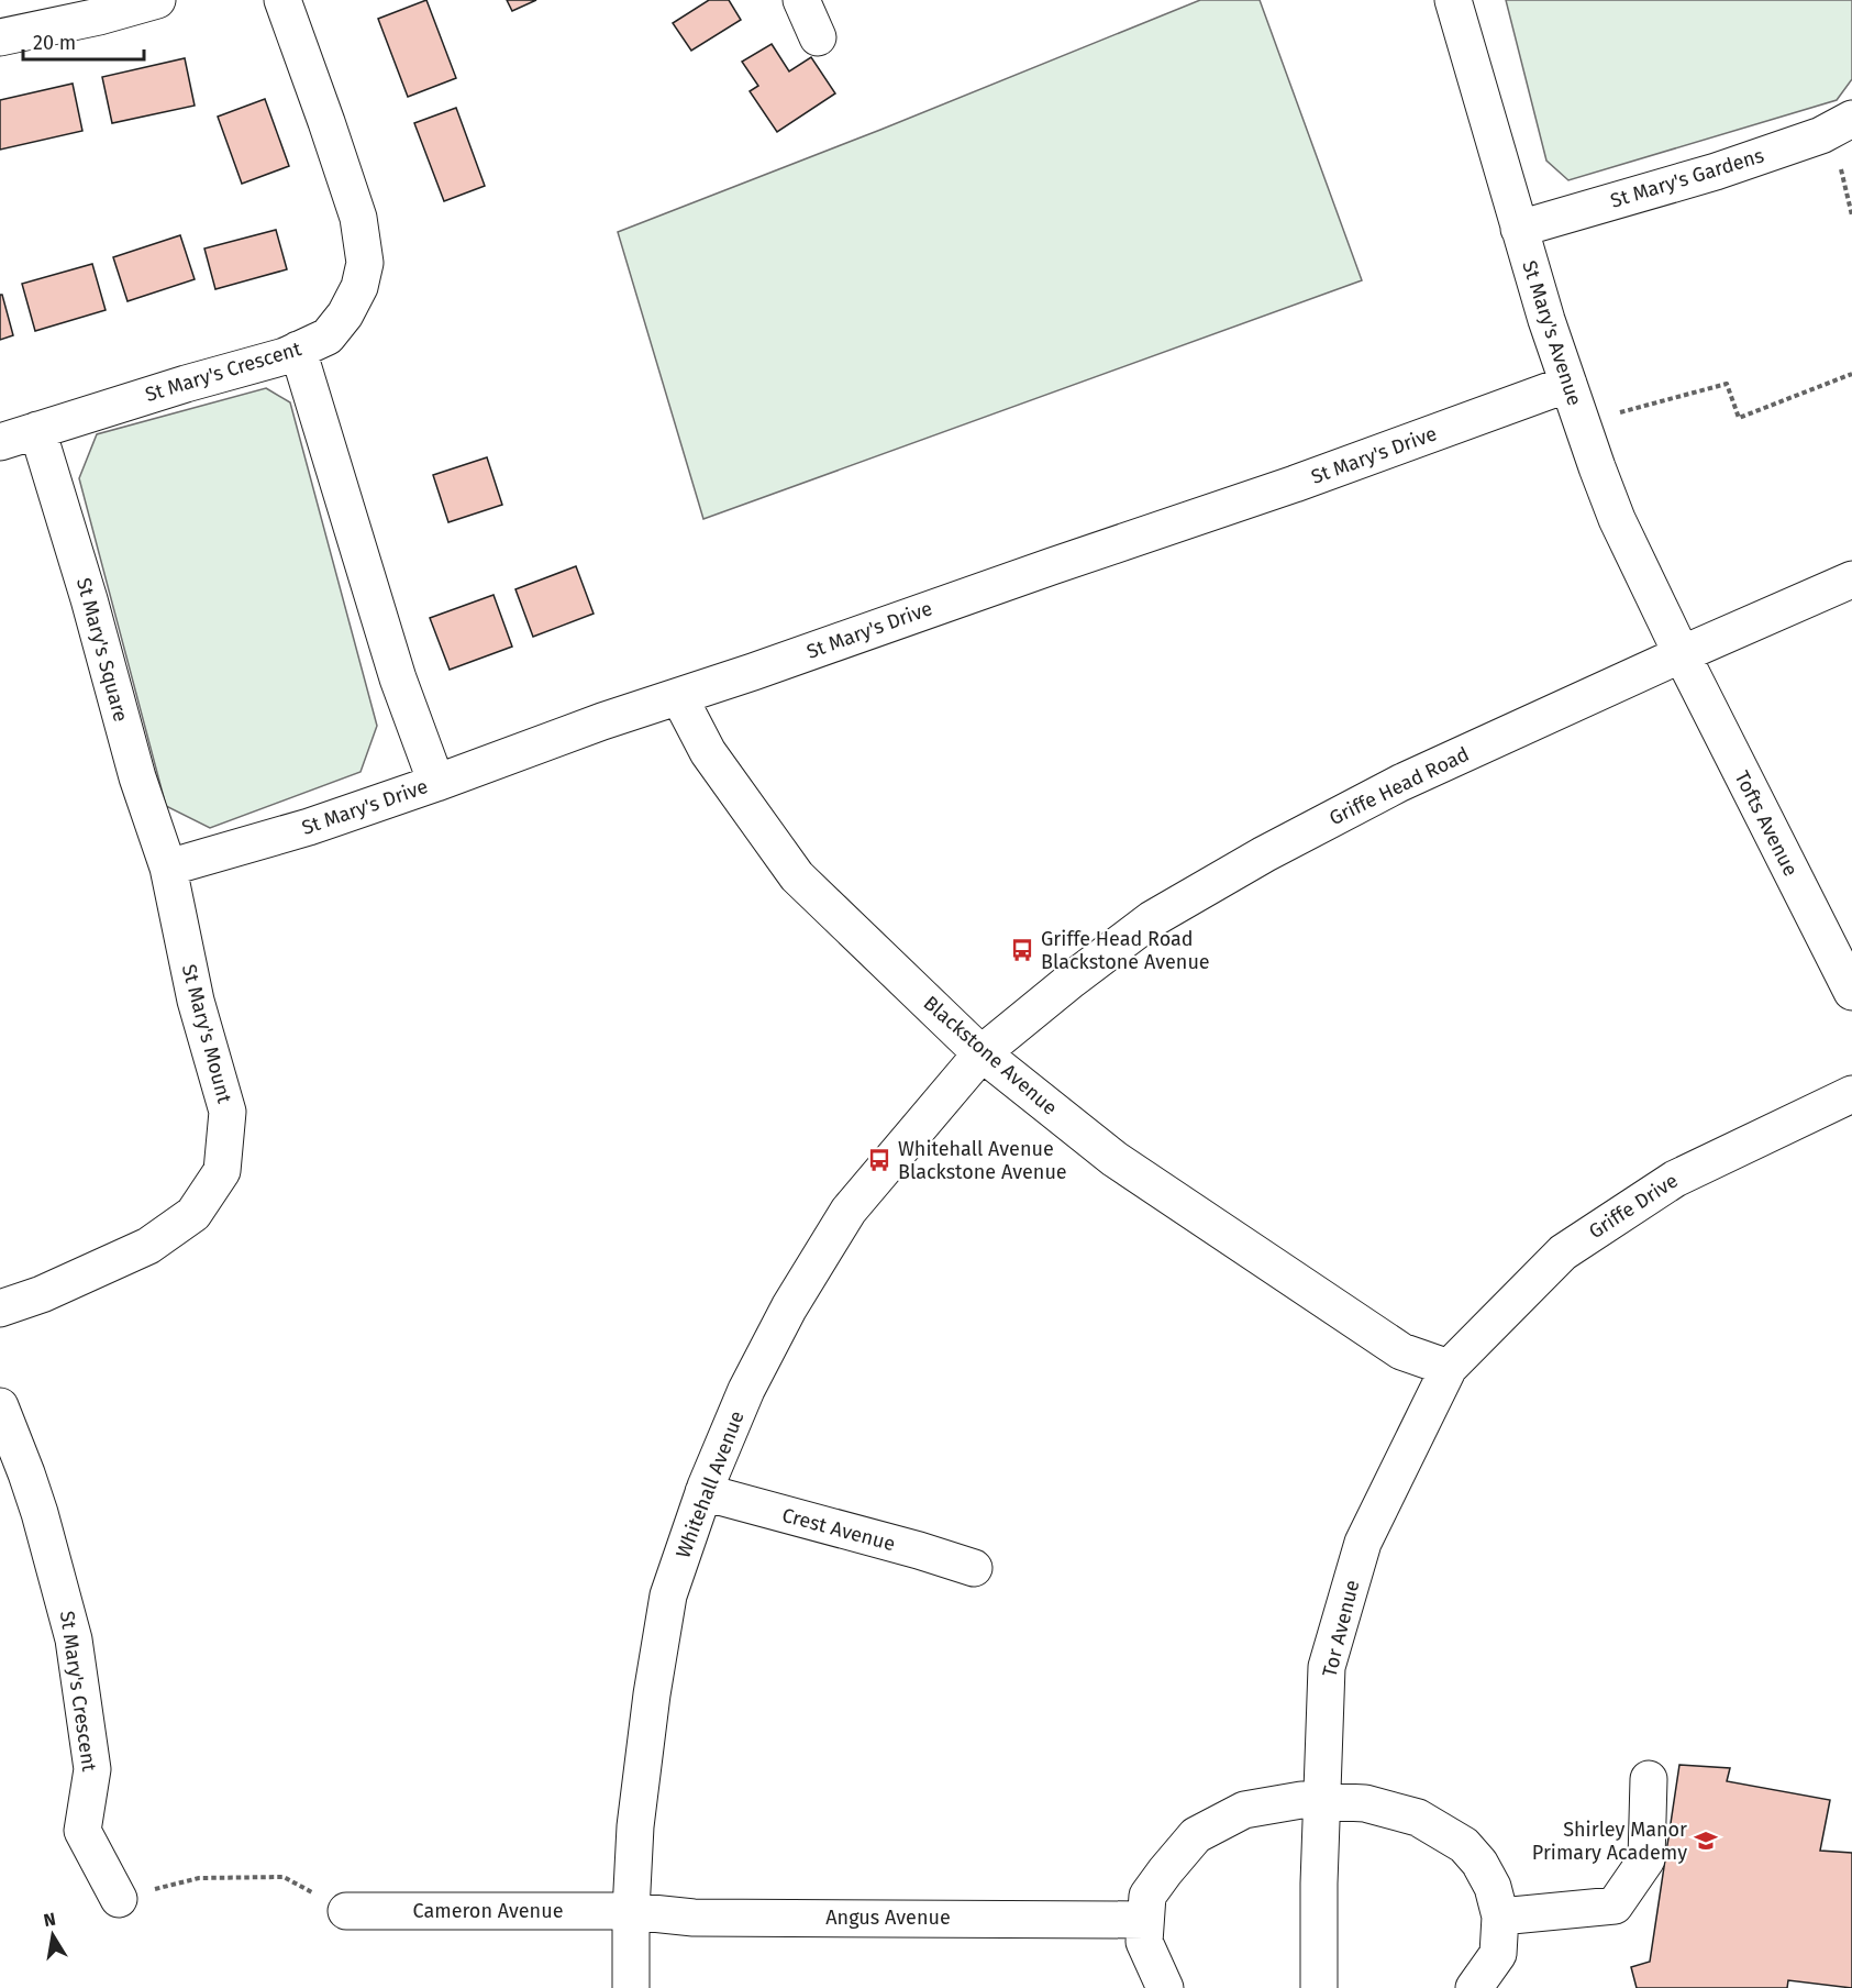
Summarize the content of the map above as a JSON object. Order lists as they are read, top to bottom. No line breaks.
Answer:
{"streets":{"street":["St Mary's Gardens","St Mary's Avenue","St Mary's Crescent","St Mary's Drive","St Mary's Square","Griffe Head Road","Tofts Avenue","St Mary's Mount","Blackstone Avenue","Griffe Drive","Whitehall Avenue","Crest Avenue","Tor Avenue","Cameron Avenue","Angus Avenue"]},"crossings":[["St Mary's Gardens","St Mary's Avenue"],["St Mary's Avenue","St Mary's Drive"],["St Mary's Avenue","Griffe Head Road"],["St Mary's Avenue","Tofts Avenue"],["St Mary's Crescent","St Mary's Square"],["St Mary's Drive","St Mary's Square"],["St Mary's Drive","St Mary's Mount"],["St Mary's Drive","Blackstone Avenue"],["St Mary's Square","St Mary's Mount"],["Griffe Head Road","Tofts Avenue"],["Griffe Head Road","Blackstone Avenue"],["Griffe Head Road","Whitehall Avenue"],["Blackstone Avenue","Griffe Drive"],["Blackstone Avenue","Whitehall Avenue"],["Blackstone Avenue","Tor Avenue"],["Griffe Drive","Tor Avenue"],["Whitehall Avenue","Crest Avenue"],["Whitehall Avenue","Cameron Avenue"],["Whitehall Avenue","Angus Avenue"],["Cameron Avenue","Angus Avenue"]],"places":{"bus stop":["Griffe Head Road Blackstone Avenue","Whitehall Avenue Blackstone Avenue"],"school or university":["Shirley Manor Primary Academy"]},"scale_bar":"20 m","north":"top"}
